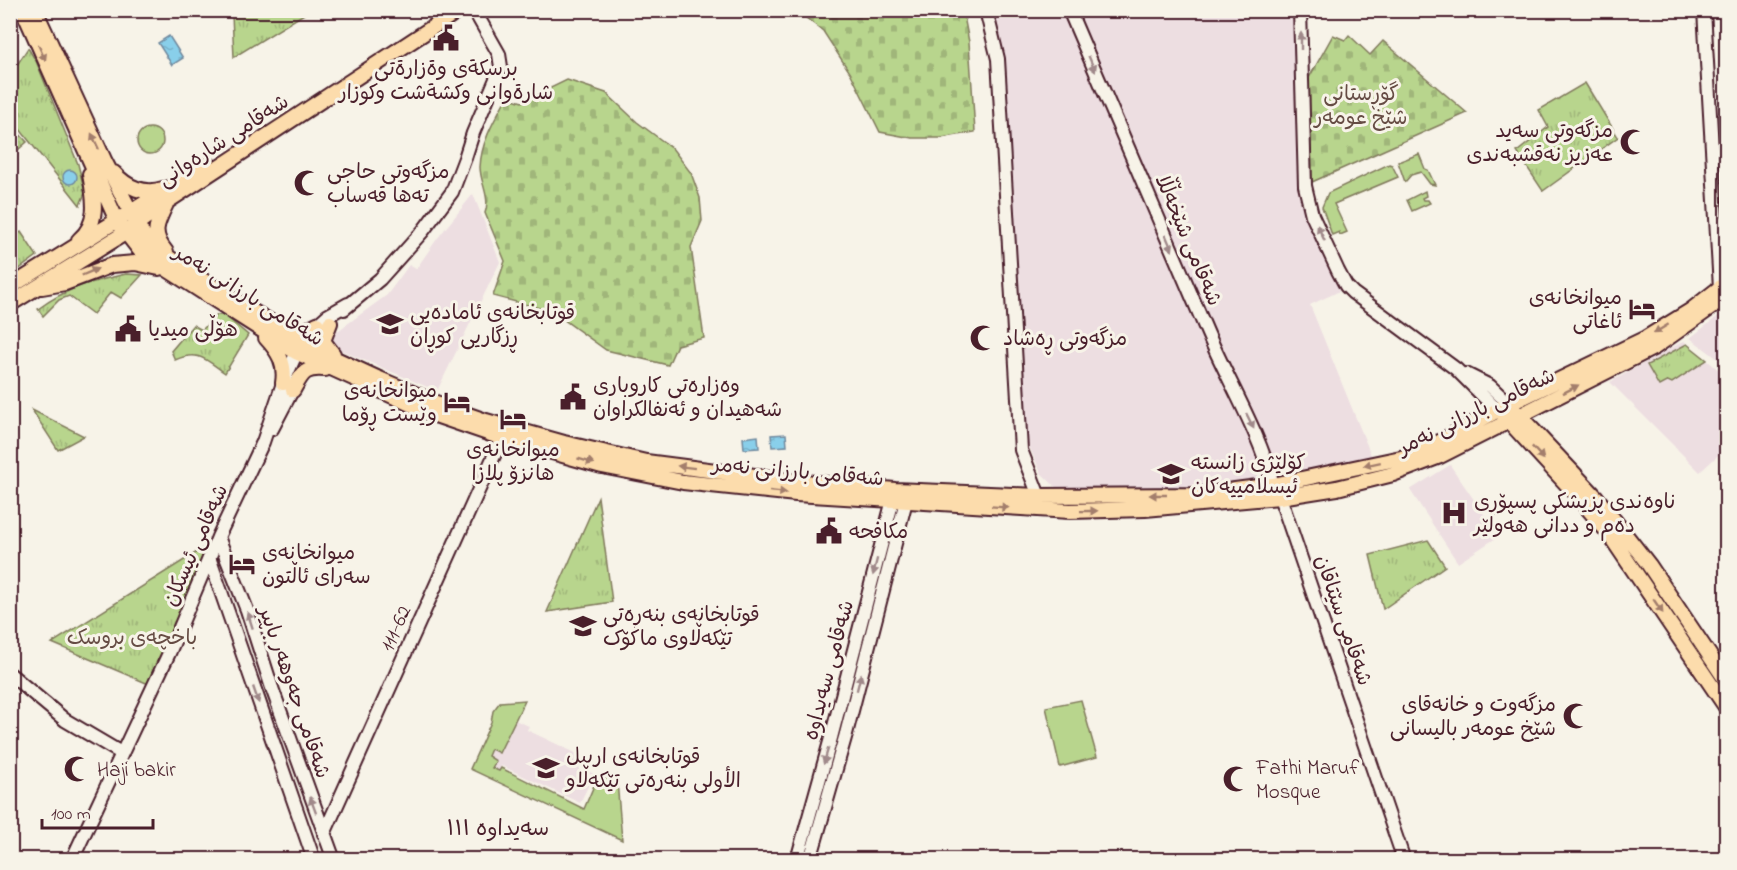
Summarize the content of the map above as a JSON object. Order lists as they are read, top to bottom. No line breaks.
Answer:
{"streets":{"main road":["شەقامی شارەوانی","شەقامی شێخەڵڵا","شەقامی بارزانی نەمر","شەقامی ئیسکان","شەقامی سێتاقان","111-62","شەقامی سەیداوە","شەقامی جەوهەر باپیر"]},"crossings":[["شەقامی شارەوانی","شەقامی بارزانی نەمر"],["شەقامی شێخەڵڵا","شەقامی بارزانی نەمر"],["شەقامی شێخەڵڵا","شەقامی سێتاقان"],["شەقامی بارزانی نەمر","شەقامی ئیسکان"],["شەقامی بارزانی نەمر","شەقامی سێتاقان"],["شەقامی بارزانی نەمر","111-62"],["شەقامی بارزانی نەمر","شەقامی سەیداوە"],["شەقامی ئیسکان","شەقامی جەوهەر باپیر"],["111-62","شەقامی جەوهەر باپیر"]],"one_way":["شەقامی شێخەڵڵا"],"districts":["سەیداوە ١١١"],"parks":["گۆڕستانی شێخ عومەر","باخچەی بروسک"],"places":{"public building":["برسكةی وةزارةتی شارةوانی وكشةشت وكوزار","هۆڵی میدیا","وەزارەتی کاروباری شەهیدان و ئەنفالکراوان","مکافحە"],"mosque":["مزگەوتی سەید عەزیز نەقشبەندی","مزگەوتی حاجی تەها قەساب","مزگەوتی ڕەشاد","مزگەوت و خانەقای شێخ عومەر بالیسانی","Haji bakir","Fathi Maruf Mosque"],"hotel":["میوانخانەی ئاغاتی","میوانخانەی وێست ڕۆما","میوانخانەی هانزۆ پلازا","میوانخانەی سەرای ئاڵتون"],"school or university":["قوتابخانەی ئامادەیی ڕزگاریی کوڕان","کۆلێژی زانستە ئیسلامییەکان","قوتابخانەی بنەڕەتی تێکەڵاوی ماکۆک","قوتابخانەى اربيل الأولى بنەرەتی تێکەڵاو"],"hospital":["ناوەندی پزیشکی پسپۆڕی دەم و ددانی هەولێر"]},"scale_bar":"100 m"}
